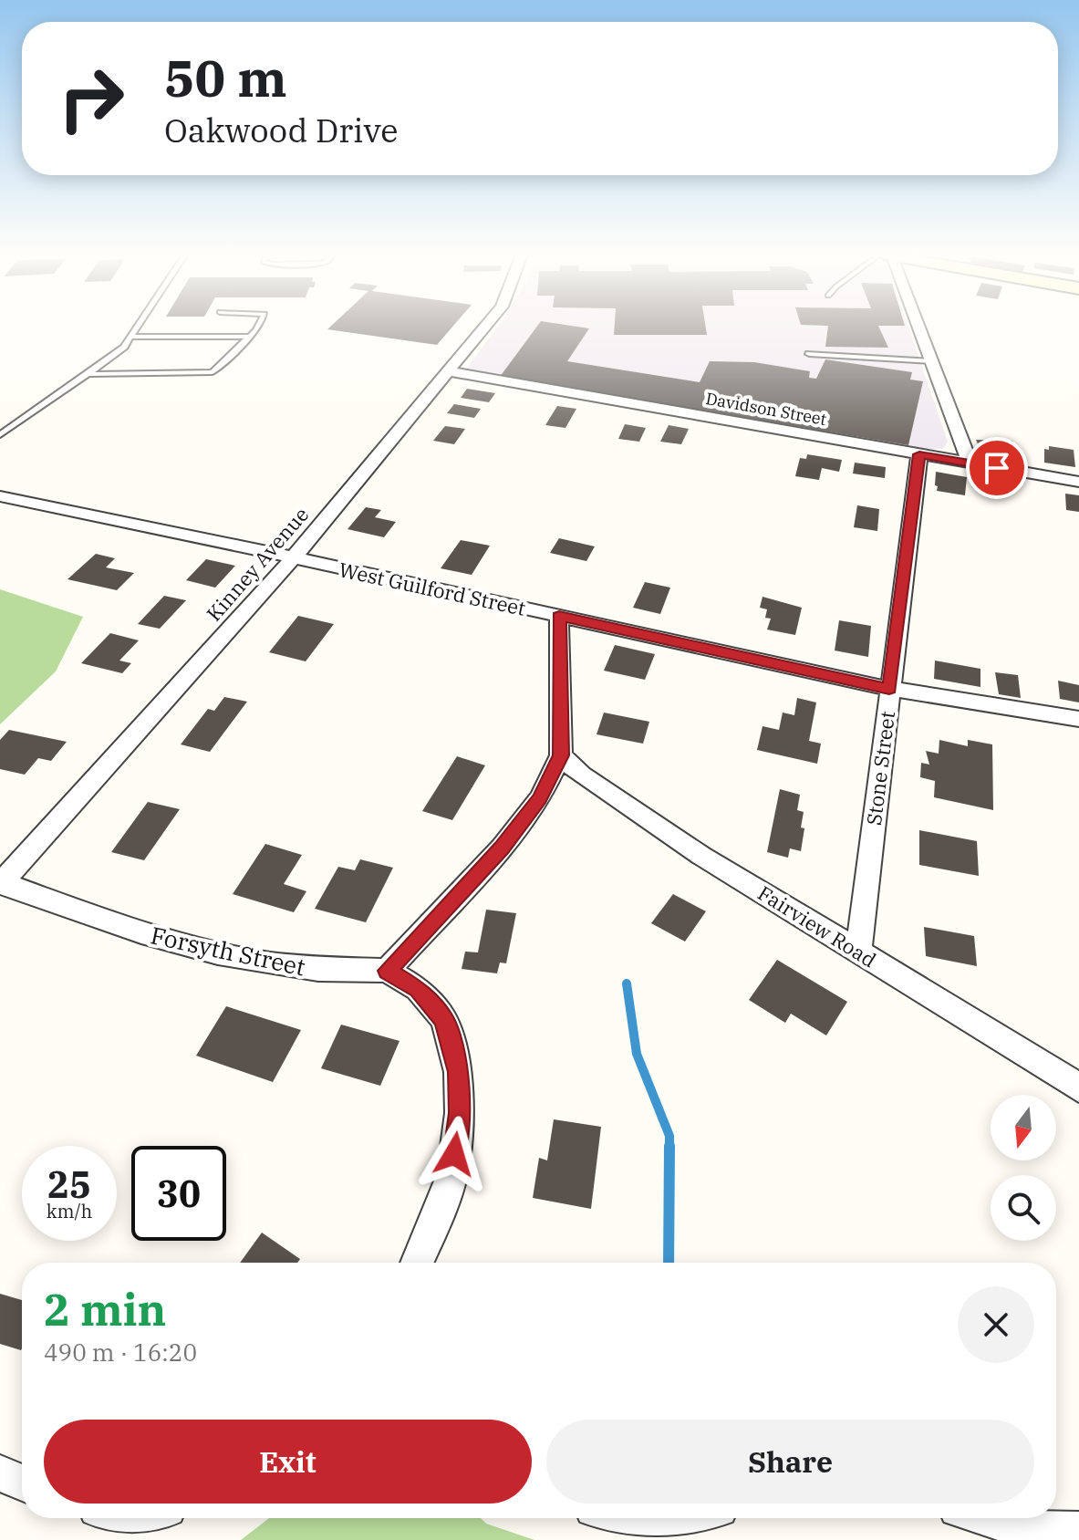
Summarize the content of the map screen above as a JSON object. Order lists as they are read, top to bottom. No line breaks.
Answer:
{"streets":{"street":["Davidson Street","Kinney Avenue","West Guilford Street","Stone Street","Fairview Road","Forsyth Street"]},"crossings":[["Davidson Street","Kinney Avenue"],["Davidson Street","Stone Street"],["Kinney Avenue","West Guilford Street"],["Kinney Avenue","Forsyth Street"],["West Guilford Street","Stone Street"],["Stone Street","Fairview Road"]],"north":"bottom","page":{"turn":["50 m","Oakwood Drive"],"speed":"25 km/h","limit":"30","heading":["2 min","490 m · 16:20"],"buttons":["Exit","Share"]}}
